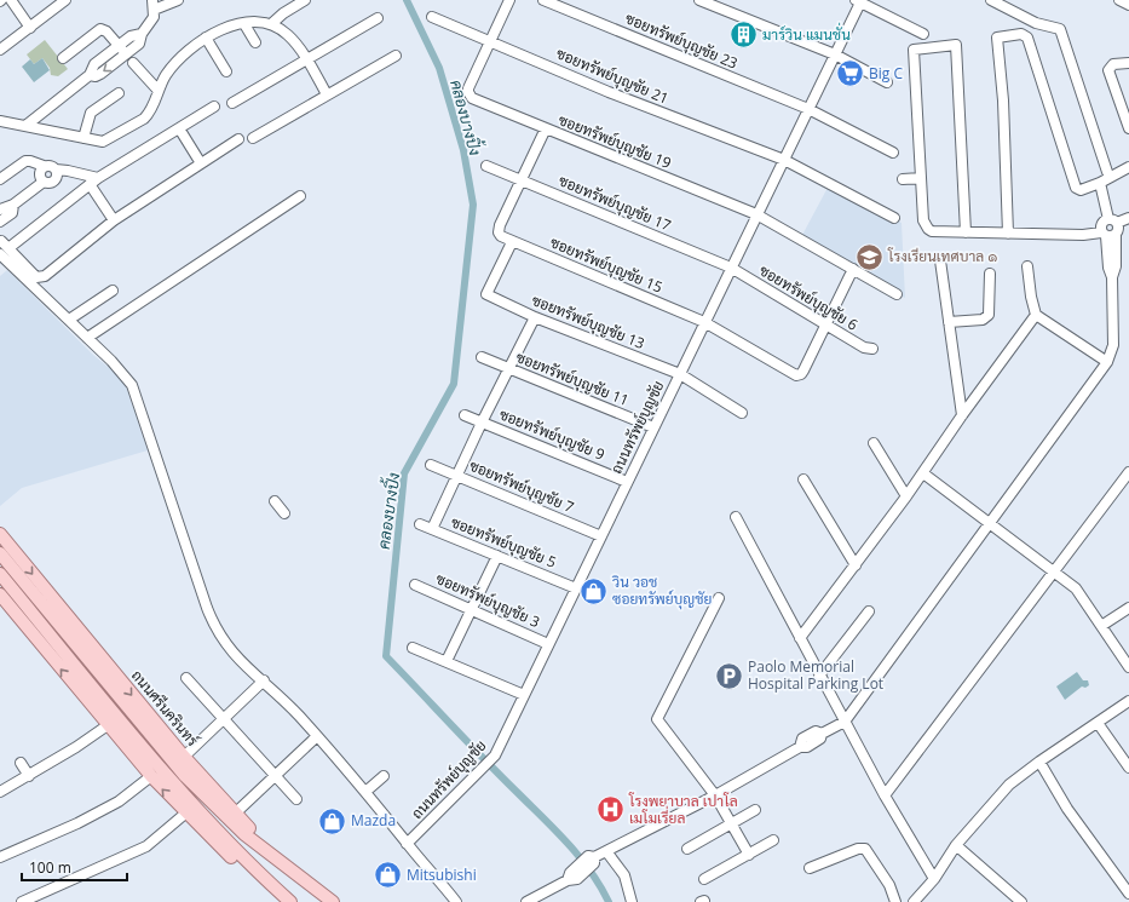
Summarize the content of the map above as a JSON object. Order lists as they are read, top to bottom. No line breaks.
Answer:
{"streets":{"main road":["ถนนศรีนครินทร์"],"street":["ซอยทรัพย์บุญชัย 23","ซอยทรัพย์บุญชัย 21","ซอยทรัพย์บุญชัย 19","ซอยทรัพย์บุญชัย 17","ซอยทรัพย์บุญชัย 15","ซอยทรัพย์บุญชัย 6","ซอยทรัพย์บุญชัย 13","ซอยทรัพย์บุญชัย 11","ถนนทรัพย์บุญชัย","ซอยทรัพย์บุญชัย 9","ซอยทรัพย์บุญชัย 7","ซอยทรัพย์บุญชัย 5","ซอยทรัพย์บุญชัย 3"]},"crossings":[["ซอยทรัพย์บุญชัย 23","ถนนทรัพย์บุญชัย"],["ซอยทรัพย์บุญชัย 21","ซอยทรัพย์บุญชัย 19"],["ซอยทรัพย์บุญชัย 21","ถนนทรัพย์บุญชัย"],["ซอยทรัพย์บุญชัย 19","ถนนทรัพย์บุญชัย"],["ซอยทรัพย์บุญชัย 17","ซอยทรัพย์บุญชัย 15"],["ซอยทรัพย์บุญชัย 17","ซอยทรัพย์บุญชัย 6"],["ซอยทรัพย์บุญชัย 17","ถนนทรัพย์บุญชัย"],["ซอยทรัพย์บุญชัย 15","ซอยทรัพย์บุญชัย 6"],["ซอยทรัพย์บุญชัย 15","ซอยทรัพย์บุญชัย 13"],["ซอยทรัพย์บุญชัย 15","ถนนทรัพย์บุญชัย"],["ซอยทรัพย์บุญชัย 6","ถนนทรัพย์บุญชัย"],["ซอยทรัพย์บุญชัย 13","ถนนทรัพย์บุญชัย"],["ซอยทรัพย์บุญชัย 11","ถนนทรัพย์บุญชัย"],["ถนนทรัพย์บุญชัย","ซอยทรัพย์บุญชัย 9"],["ถนนทรัพย์บุญชัย","ซอยทรัพย์บุญชัย 7"],["ถนนทรัพย์บุญชัย","ซอยทรัพย์บุญชัย 5"],["ถนนทรัพย์บุญชัย","ซอยทรัพย์บุญชัย 3"]],"water":["คลองบางปิ้ง"],"places":{"building":["มาร์วิน แมนชั่น"],"supermarket":["Big C"],"school or university":["โรงเรียนเทศบาล ๑"],"shop":["วิน วอช ซอยทรัพย์บุญชัย","Mazda","Mitsubishi"],"parking":["Paolo Memorial Hospital Parking Lot"],"hospital":["โรงพยาบาล เปาโล เมโมเรี่ยล"]},"scale_bar":"100 m"}
